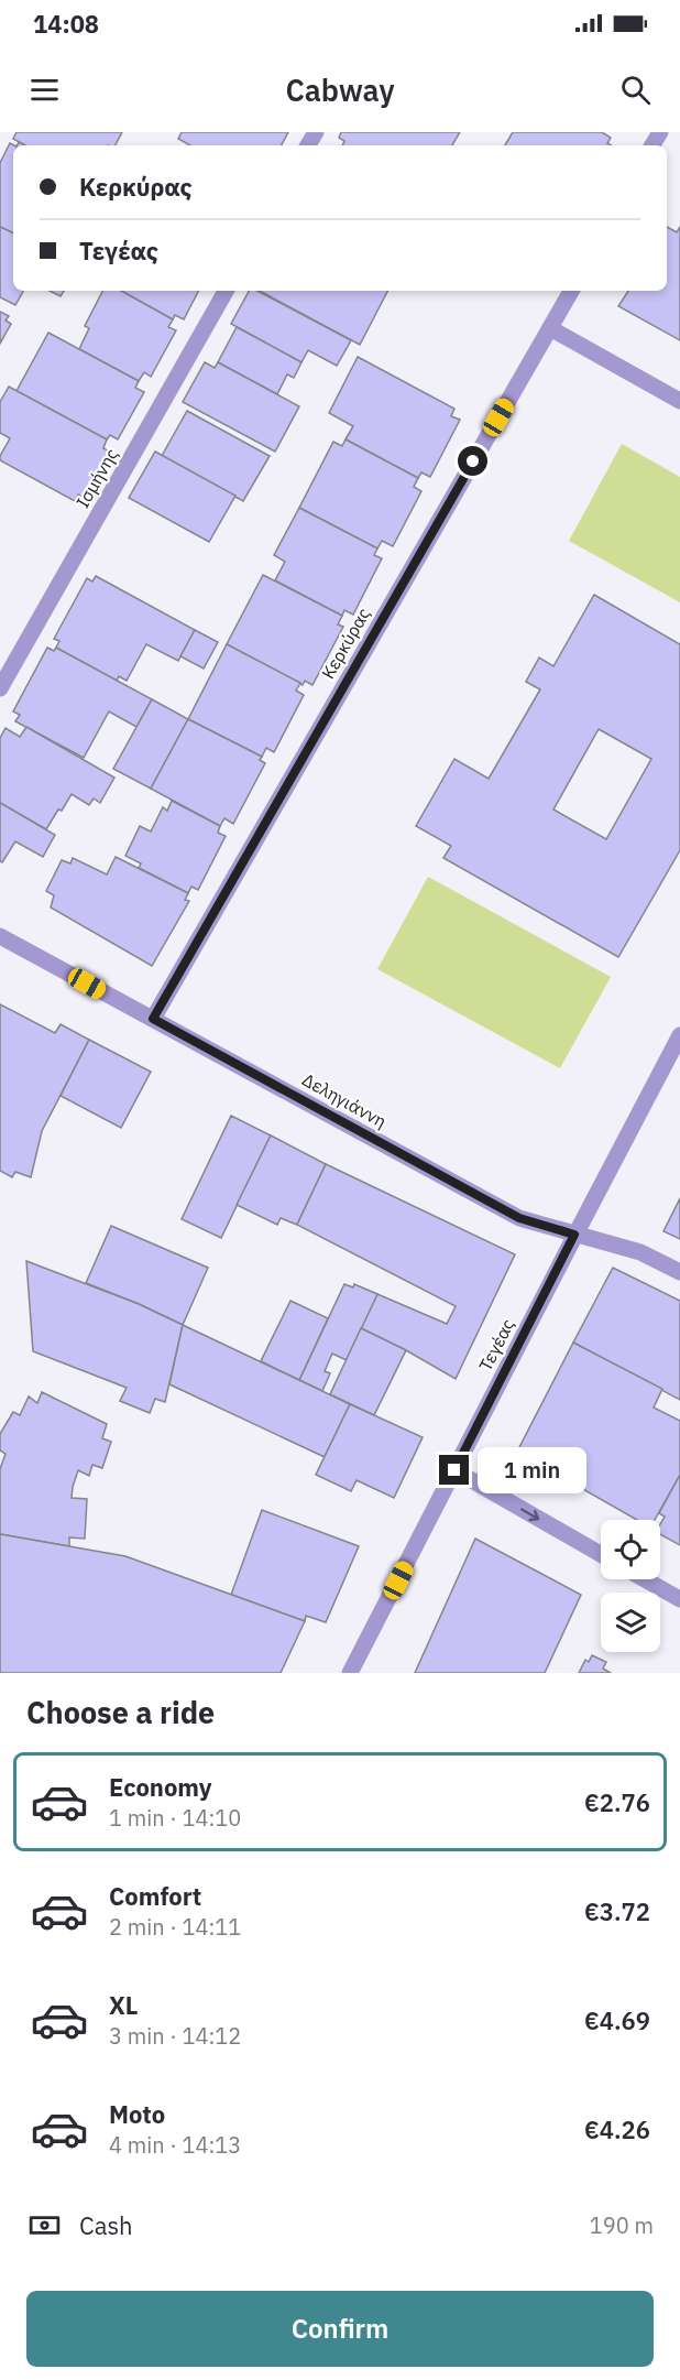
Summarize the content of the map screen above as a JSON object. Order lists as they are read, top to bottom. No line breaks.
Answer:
{"streets":{"street":["Ισμήνης","Κερκύρας","Δεληγιάννη","Τεγέας"]},"crossings":[["Κερκύρας","Δεληγιάννη"],["Δεληγιάννη","Τεγέας"]],"page":{"status":"14:08","header":"Cabway","banner":["Κερκύρας","Τεγέας"],"bubble":"1 min","heading":"Choose a ride","list":[{"name":"Economy","note":"1 min · 14:10","value":"€2.76"},{"name":"Comfort","note":"2 min · 14:11","value":"€3.72"},{"name":"XL","note":"3 min · 14:12","value":"€4.69"},{"name":"Moto","note":"4 min · 14:13","value":"€4.26"}],"pay":["Cash","190 m"],"buttons":"Confirm"}}
